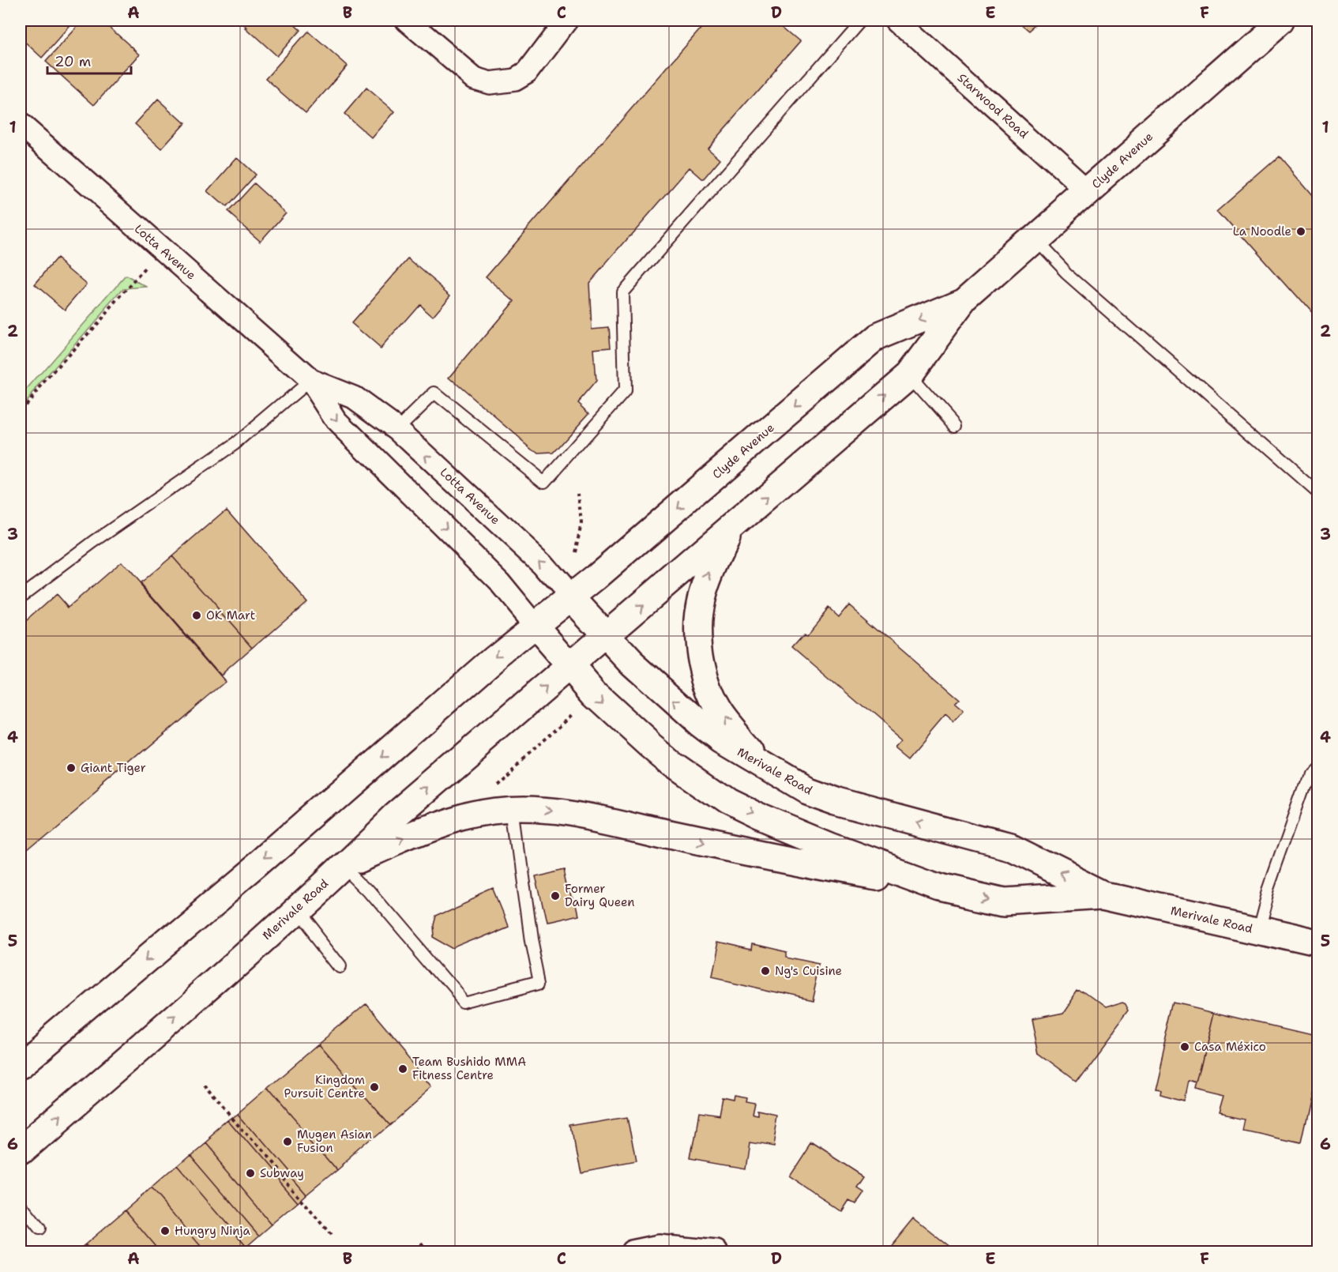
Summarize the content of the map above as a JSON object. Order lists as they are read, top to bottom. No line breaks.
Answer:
{"streets":{"main road":["Clyde Avenue","Merivale Road"],"street":["Starwood Road","Lotta Avenue"]},"crossings":[["Starwood Road","Clyde Avenue"],["Clyde Avenue","Lotta Avenue"],["Clyde Avenue","Merivale Road"],["Lotta Avenue","Merivale Road"]],"places":["La Noodle","OK Mart","Giant Tiger","Former Dairy Queen","Ng's Cuisine","Casa México","Team Bushido MMA Fitness Centre","Kingdom Pursuit Centre","Mugen Asian Fusion","Subway","Hungry Ninja"],"scale_bar":"20 m","grid":{"columns":["A","B","C","D","E","F"],"rows":["1","2","3","4","5","6"]}}
